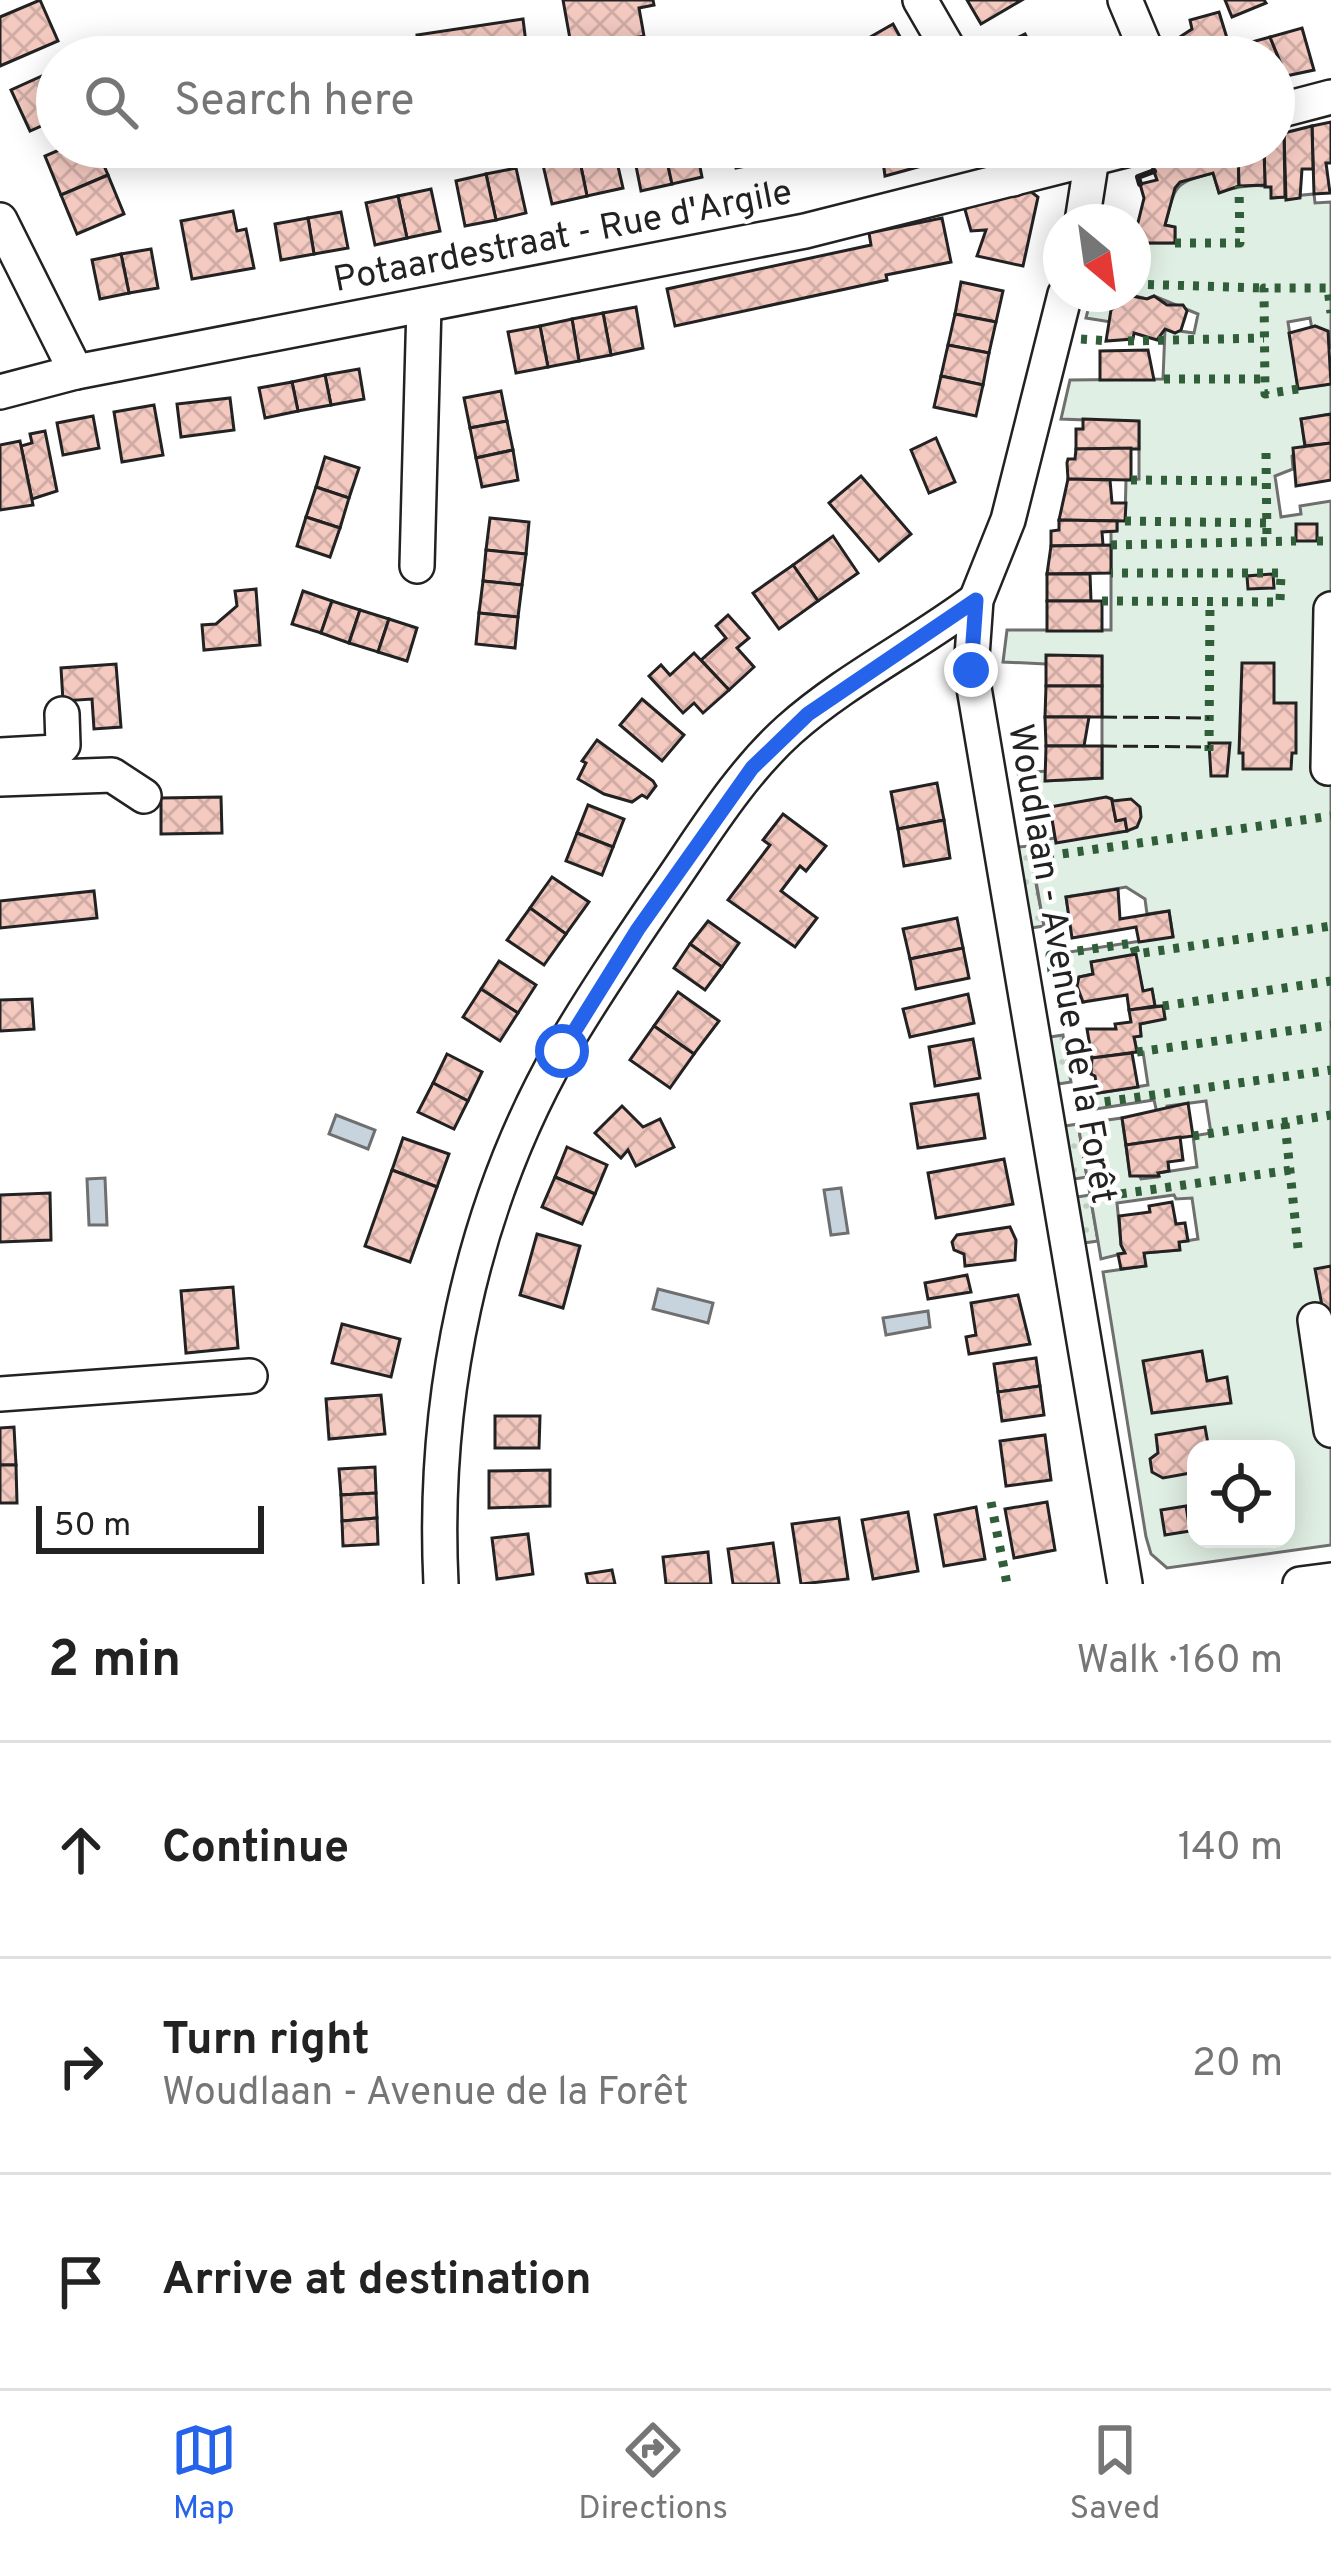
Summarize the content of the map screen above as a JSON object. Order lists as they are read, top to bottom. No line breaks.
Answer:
{"streets":{"street":["Potaardestraat - Rue d'Argile","Woudlaan - Avenue de la Forêt"]},"scale_bar":"50 m","north":"bottom right","page":{"search":"Search here","scale":"50 m","heading":["2 min","Walk · 160 m"],"list":[["Continue","140 m"],["Turn right","Woudlaan - Avenue de la Forêt","20 m"],"Arrive at destination"],"nav":["Map","Directions","Saved"]}}
